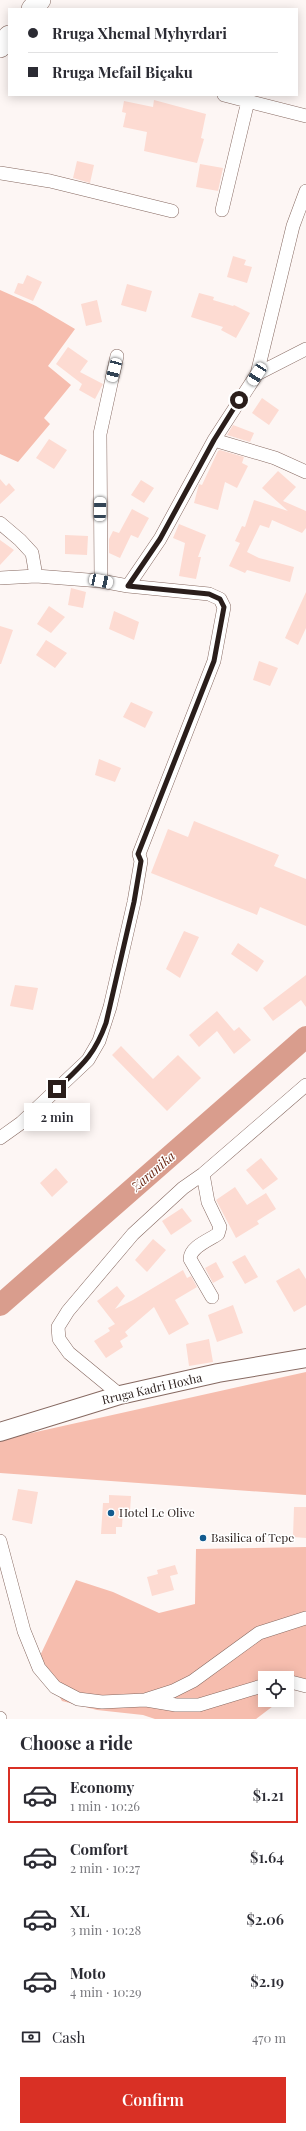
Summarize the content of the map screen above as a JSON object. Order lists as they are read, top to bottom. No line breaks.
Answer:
{"streets":{"main road":["Rruga Kadri Hoxha"]},"water":["Zaranika"],"places":["Hotel Le Olive","Basilica of Tepe"],"page":{"banner":["Rruga Xhemal Myhyrdari","Rruga Mefail Biçaku"],"bubble":"2 min","heading":"Choose a ride","list":[{"name":"Economy","note":"1 min · 10:26","value":"$1.21"},{"name":"Comfort","note":"2 min · 10:27","value":"$1.64"},{"name":"XL","note":"3 min · 10:28","value":"$2.06"},{"name":"Moto","note":"4 min · 10:29","value":"$2.19"}],"pay":["Cash","470 m"],"buttons":"Confirm"}}
